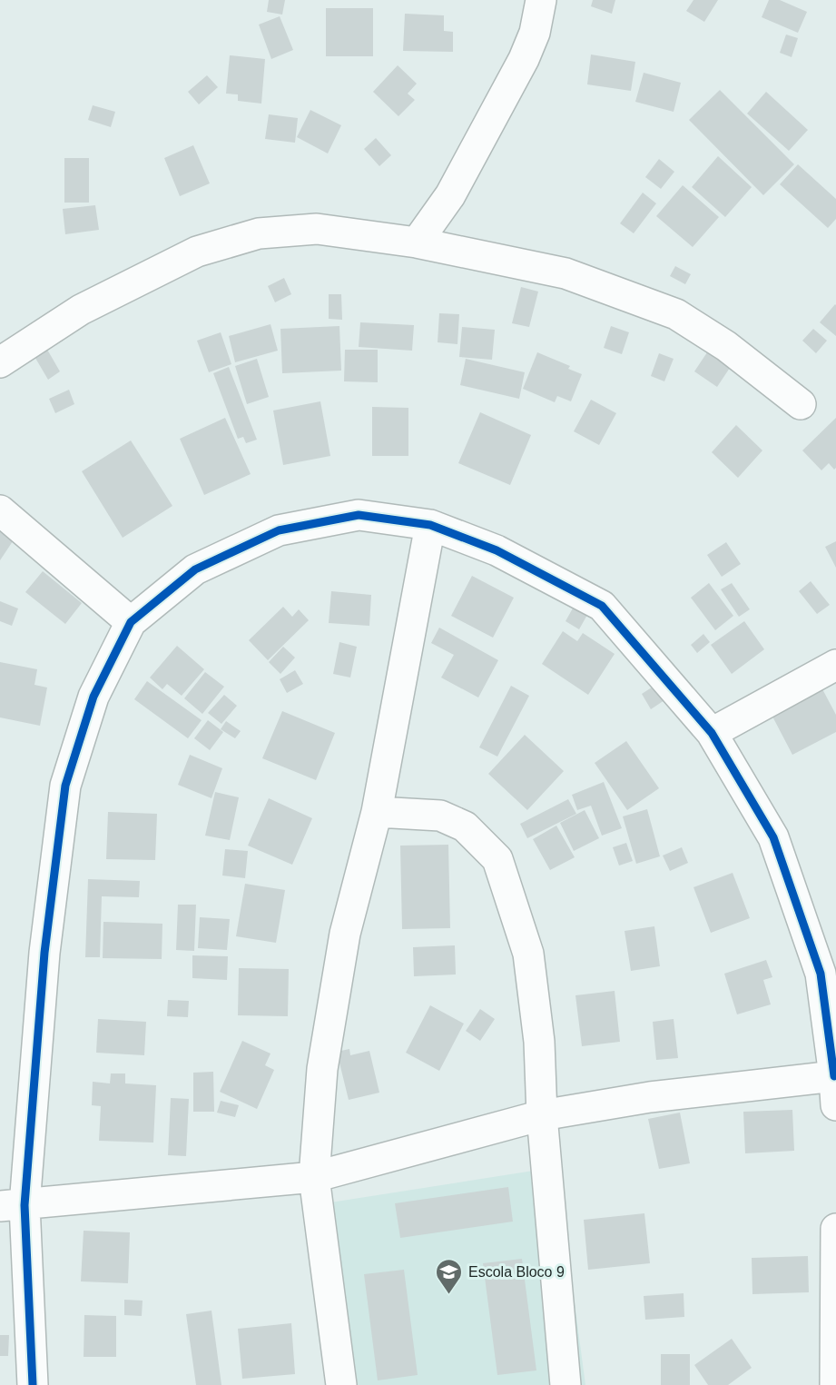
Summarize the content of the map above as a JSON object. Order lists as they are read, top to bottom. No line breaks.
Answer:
{"places":{"school or university":["Escola Bloco 9"]}}
